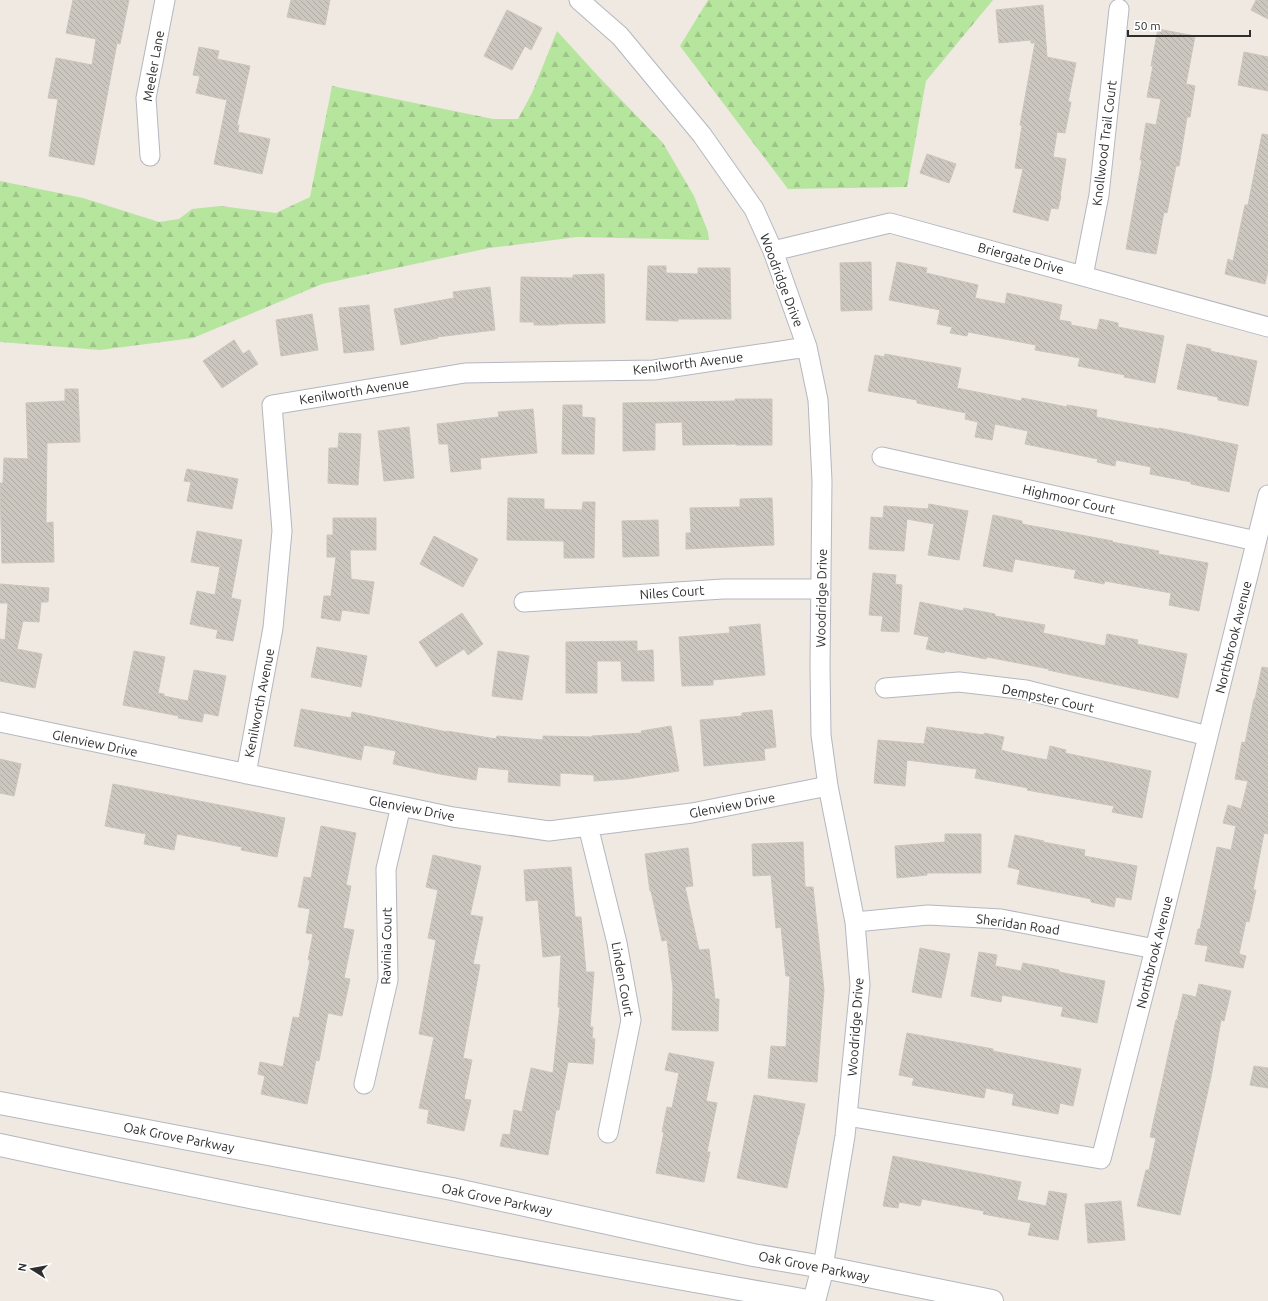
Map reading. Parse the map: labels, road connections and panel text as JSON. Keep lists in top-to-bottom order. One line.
{"streets":{"main road":["Oak Grove Parkway"],"street":["Meeler Lane","Knollwood Trail Court","Briergate Drive","Woodridge Drive","Kenilworth Avenue","Highmoor Court","Niles Court","Northbrook Avenue","Dempster Court","Glenview Drive","Sheridan Road","Ravinia Court","Linden Court"]},"crossings":[["Knollwood Trail Court","Briergate Drive"],["Briergate Drive","Woodridge Drive"],["Woodridge Drive","Kenilworth Avenue"],["Woodridge Drive","Niles Court"],["Woodridge Drive","Northbrook Avenue"],["Woodridge Drive","Glenview Drive"],["Woodridge Drive","Sheridan Road"],["Woodridge Drive","Oak Grove Parkway"],["Kenilworth Avenue","Glenview Drive"],["Highmoor Court","Northbrook Avenue"],["Northbrook Avenue","Dempster Court"],["Northbrook Avenue","Sheridan Road"],["Glenview Drive","Ravinia Court"],["Glenview Drive","Linden Court"]],"scale_bar":"50 m","north":"left"}
